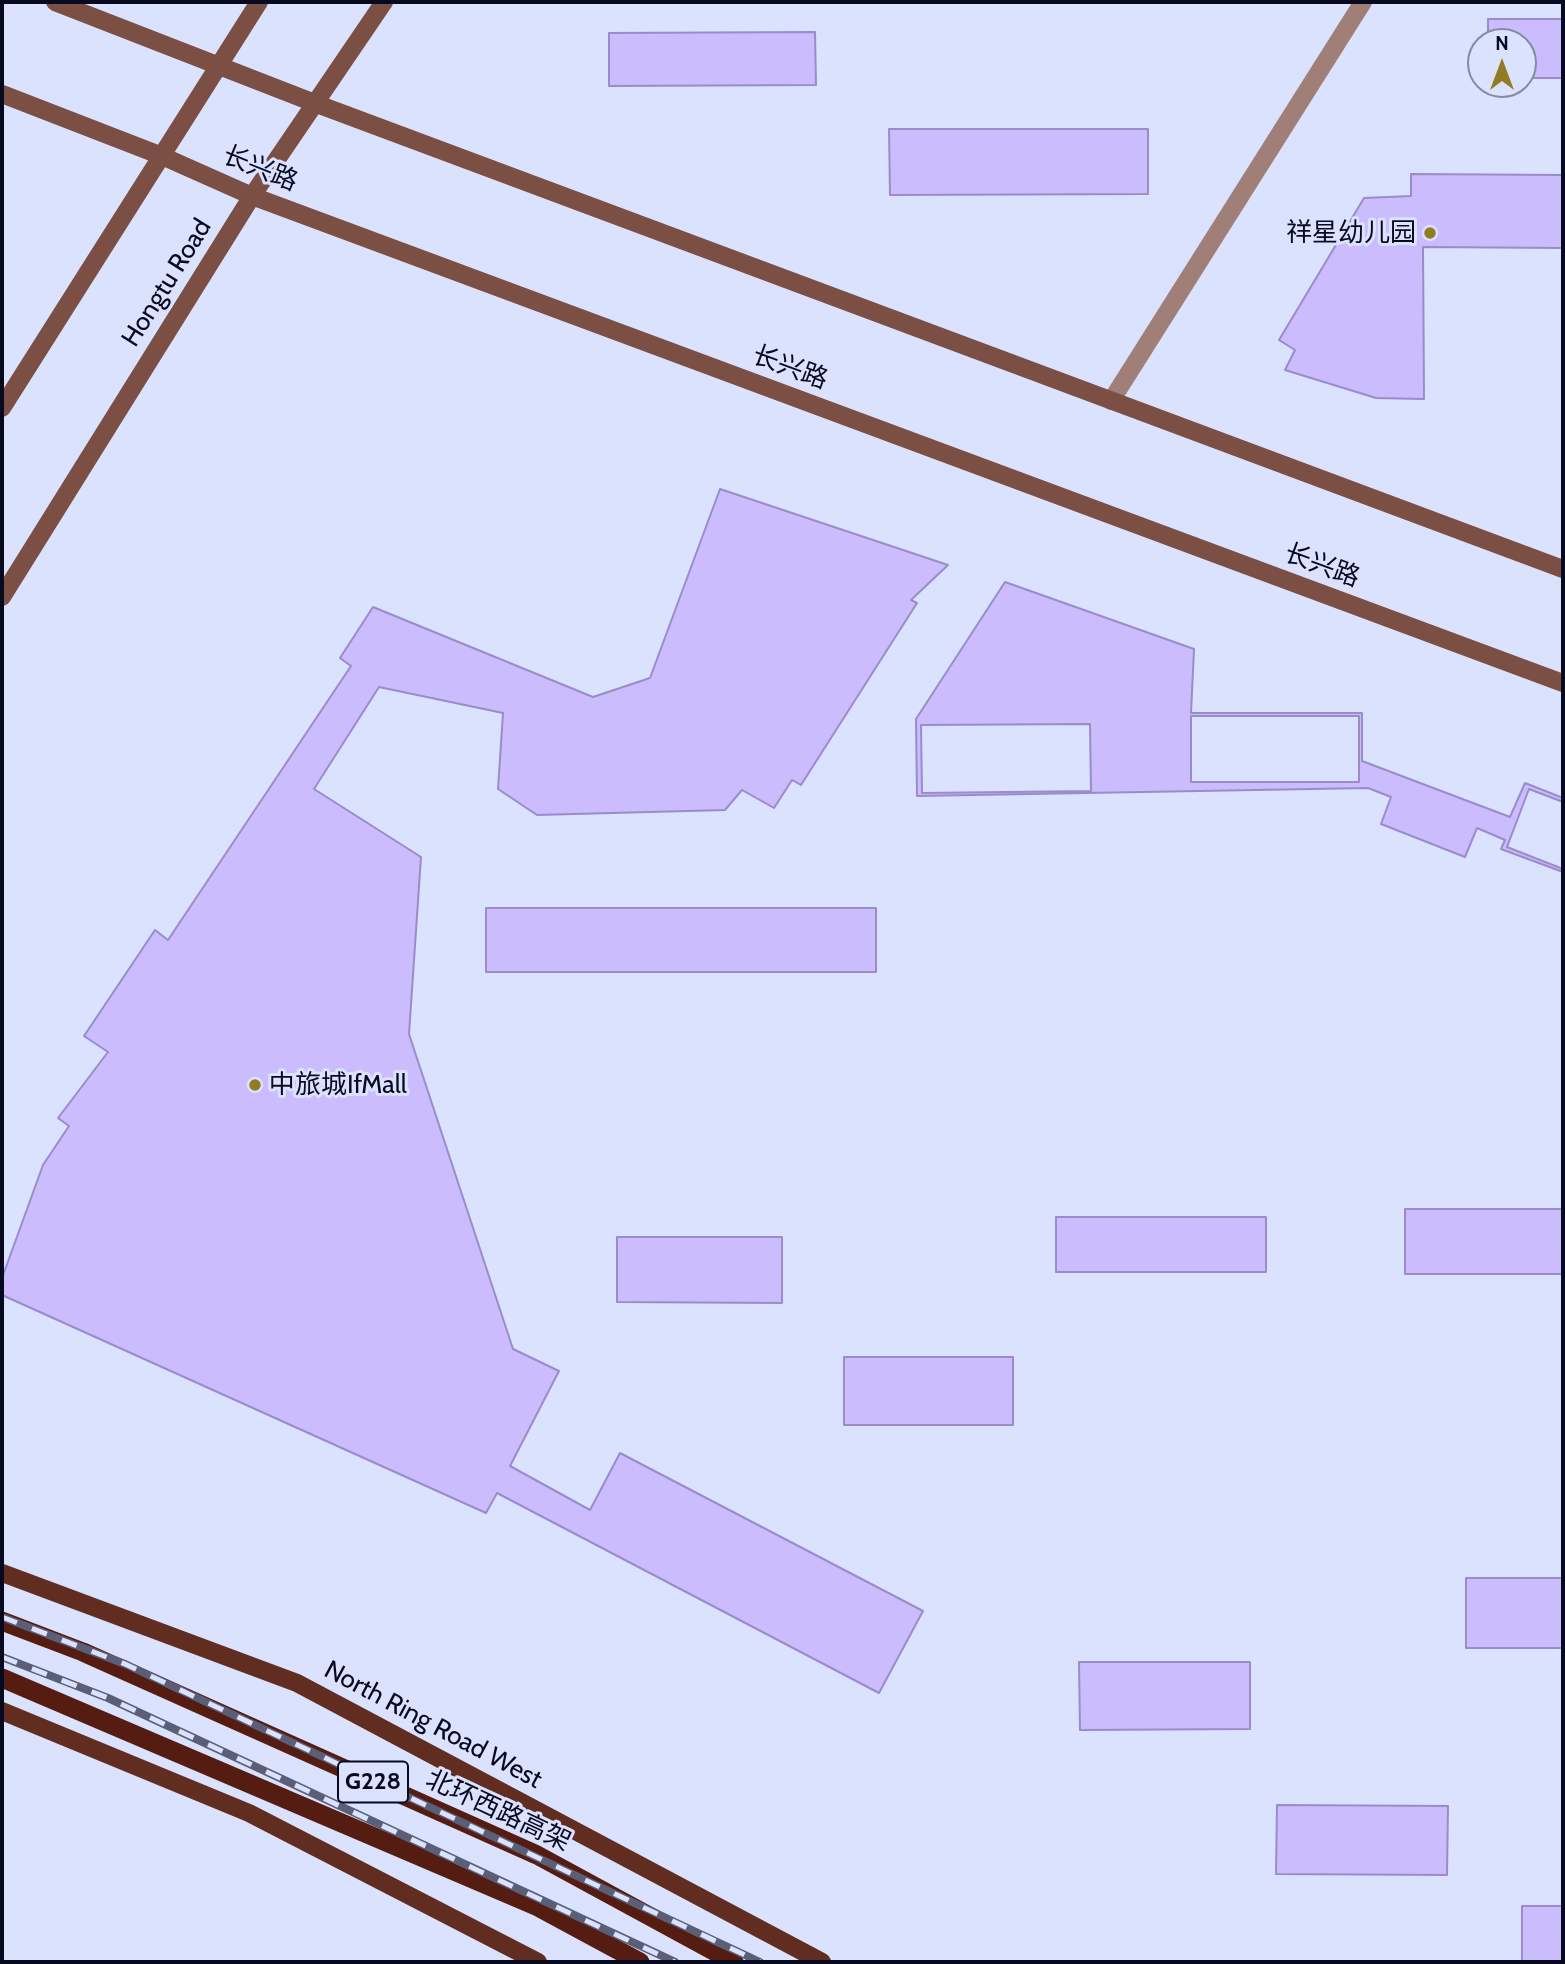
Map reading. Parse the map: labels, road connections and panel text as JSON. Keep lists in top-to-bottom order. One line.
{"streets":{"highway":["G228","北环西路高架"],"main road":["长兴路","Hongtu Road","North Ring Road West"]},"crossings":[["长兴路","Hongtu Road"]],"places":["祥星幼儿园","中旅城IfMall"],"north":"top"}
